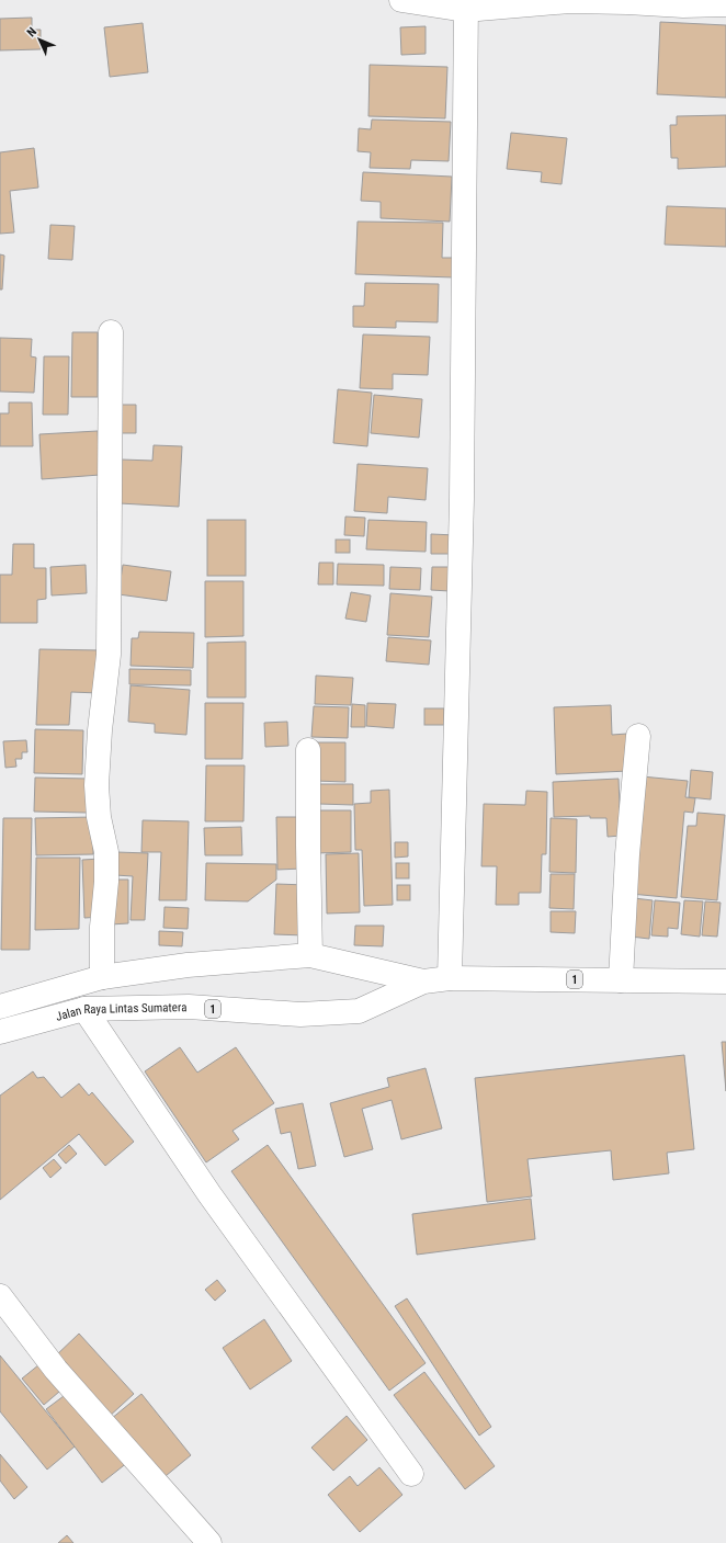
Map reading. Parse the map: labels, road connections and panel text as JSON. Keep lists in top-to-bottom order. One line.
{"streets":{"main road":["1","Jalan Raya Lintas Sumatera"]},"north":"top left"}
